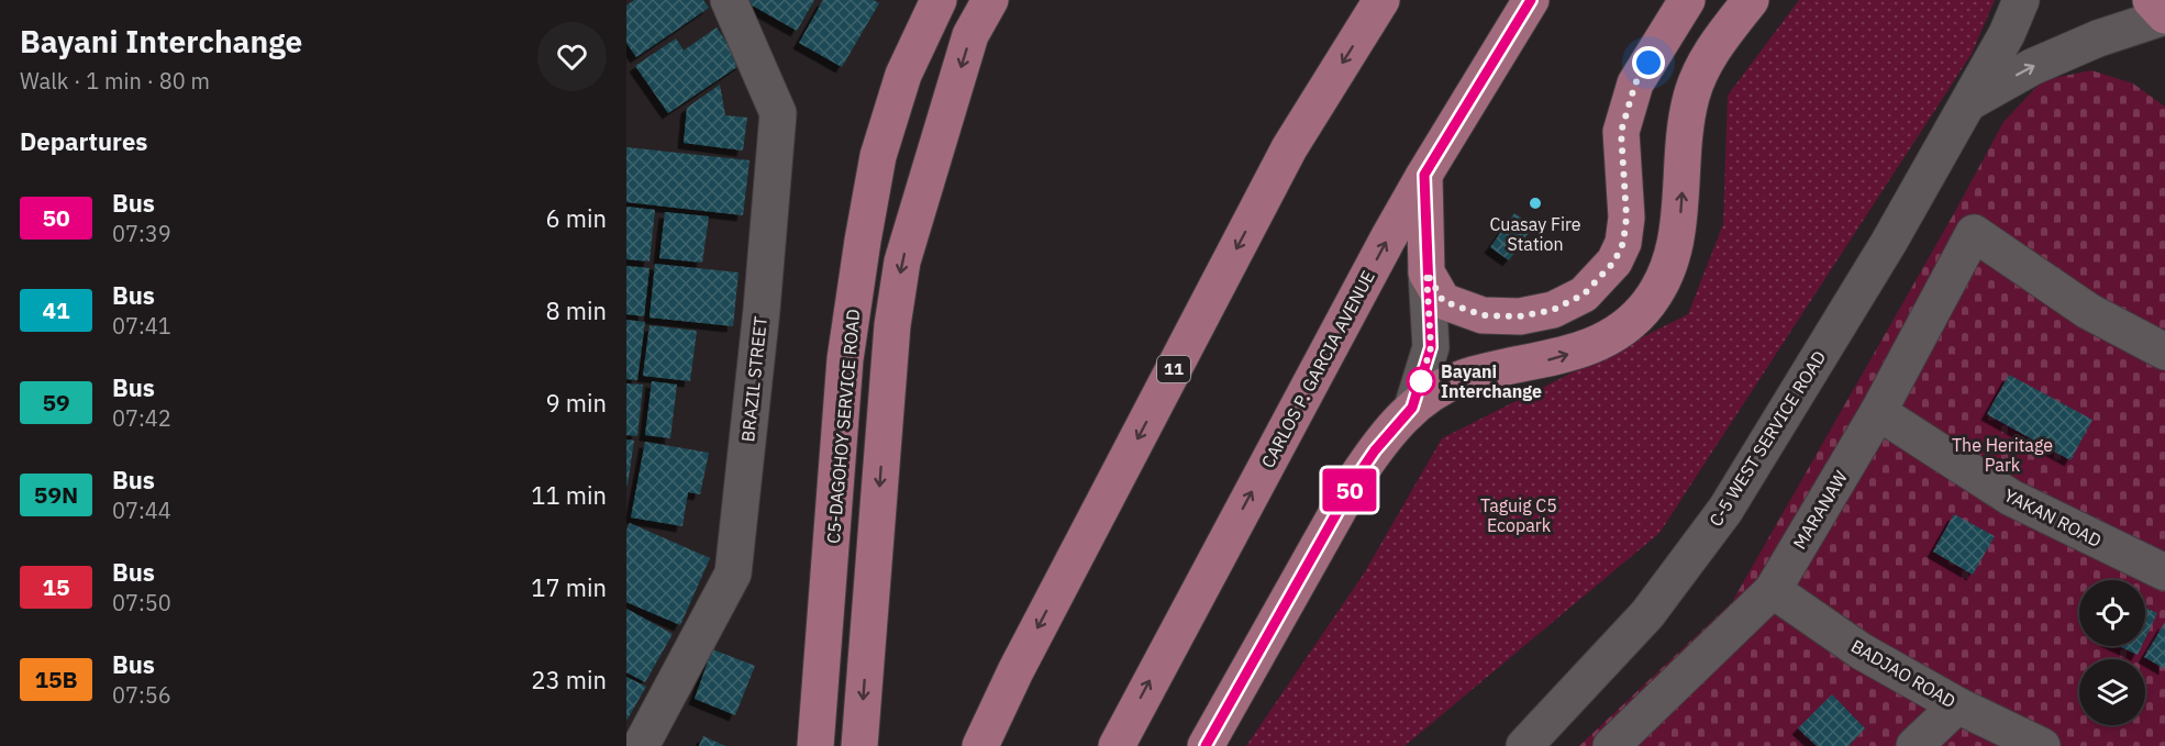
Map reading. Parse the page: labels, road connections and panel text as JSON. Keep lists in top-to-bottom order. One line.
{"streets":{"main road":["11","CARLOS P. GARCIA AVENUE","C5-DAGOHOY SERVICE ROAD"],"street":["BRAZIL STREET","C-5 WEST SERVICE ROAD","MARANAW","YAKAN ROAD","BADJAO ROAD"]},"crossings":[["MARANAW","YAKAN ROAD"],["MARANAW","BADJAO ROAD"]],"parks":["The Heritage Park","Taguig C5 Ecopark"],"places":["Cuasay Fire Station","Bayani Interchange"],"lines":["bus line 50"],"page":{"heading":[["Bayani Interchange","Walk · 1 min · 80 m"],"Departures"],"on_map":"50","list":[{"mark":"50","name":"Bus","note":"07:39","value":"6 min"},{"mark":"41","name":"Bus","note":"07:41","value":"8 min"},{"mark":"59","name":"Bus","note":"07:42","value":"9 min"},{"mark":"59N","name":"Bus","note":"07:44","value":"11 min"},{"mark":"15","name":"Bus","note":"07:50","value":"17 min"},{"mark":"15B","name":"Bus","note":"07:56","value":"23 min"}]}}
